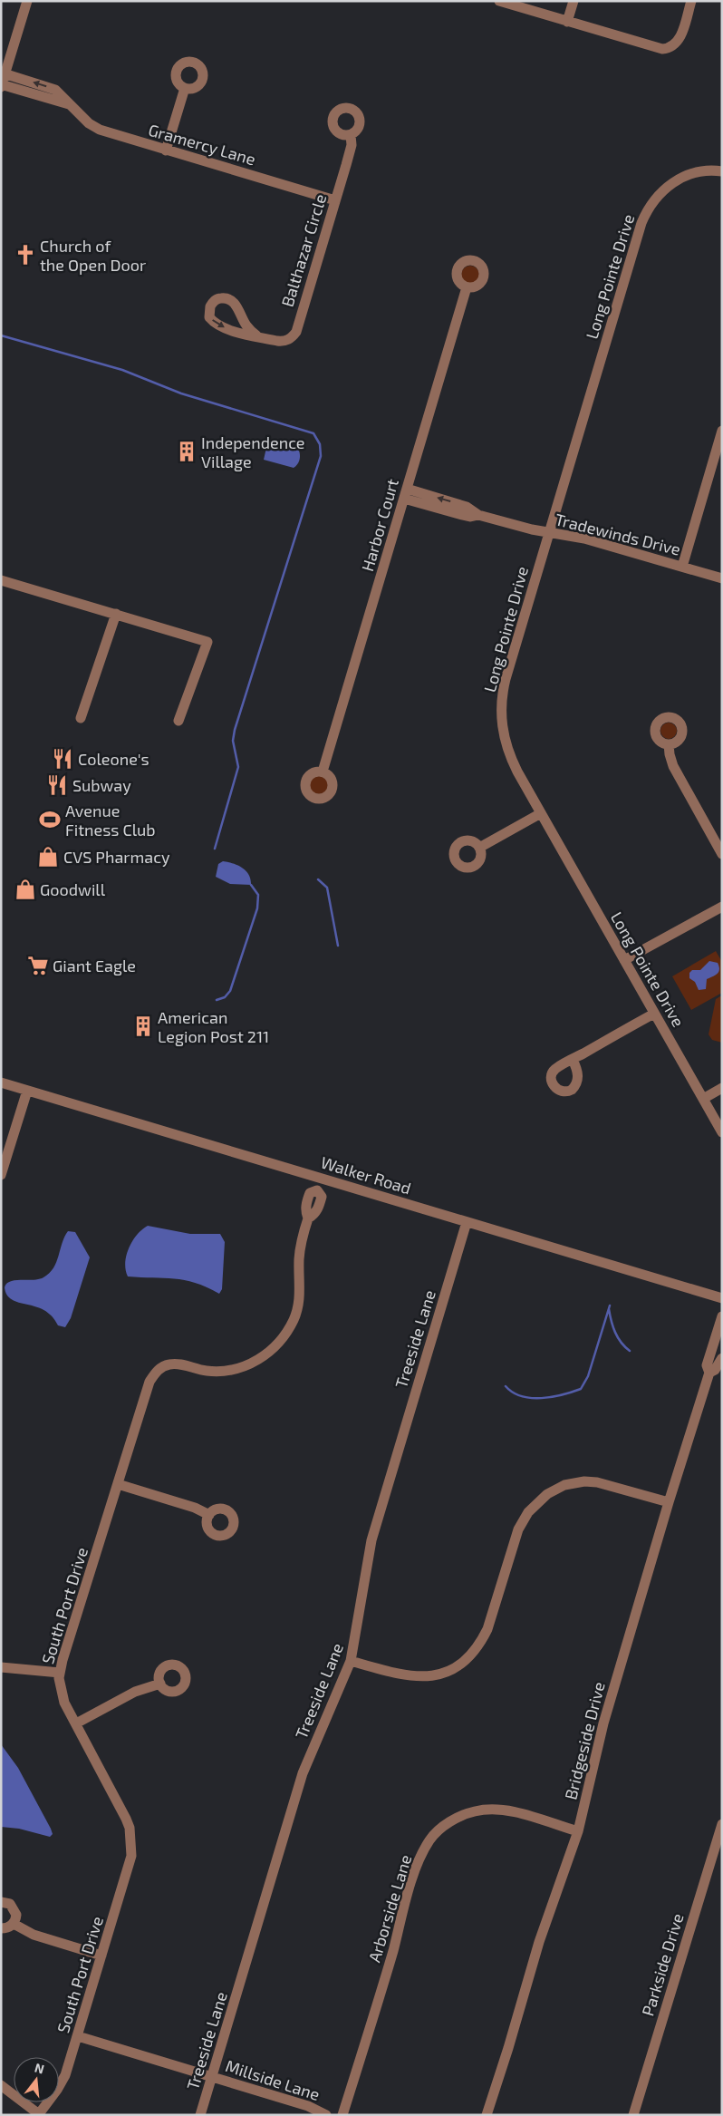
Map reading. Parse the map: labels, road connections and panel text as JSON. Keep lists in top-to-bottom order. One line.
{"streets":{"street":["Gramercy Lane","Balthazar Circle","Long Pointe Drive","Harbor Court","Tradewinds Drive","Walker Road","Treeside Lane","South Port Drive","Bridgeside Drive","Arborside Lane","Parkside Drive","Millside Lane"]},"crossings":[["Gramercy Lane","Balthazar Circle"],["Long Pointe Drive","Tradewinds Drive"],["Harbor Court","Tradewinds Drive"],["Walker Road","Treeside Lane"],["Walker Road","South Port Drive"],["Treeside Lane","Millside Lane"],["South Port Drive","Millside Lane"],["Bridgeside Drive","Arborside Lane"]],"places":{"church":["Church of the Open Door"],"building":["Independence Village","American Legion Post 211"],"restaurant":["Coleone's","Subway"],"sports":["Avenue Fitness Club"],"shop":["CVS Pharmacy","Goodwill"],"supermarket":["Giant Eagle"]},"north":"top"}
